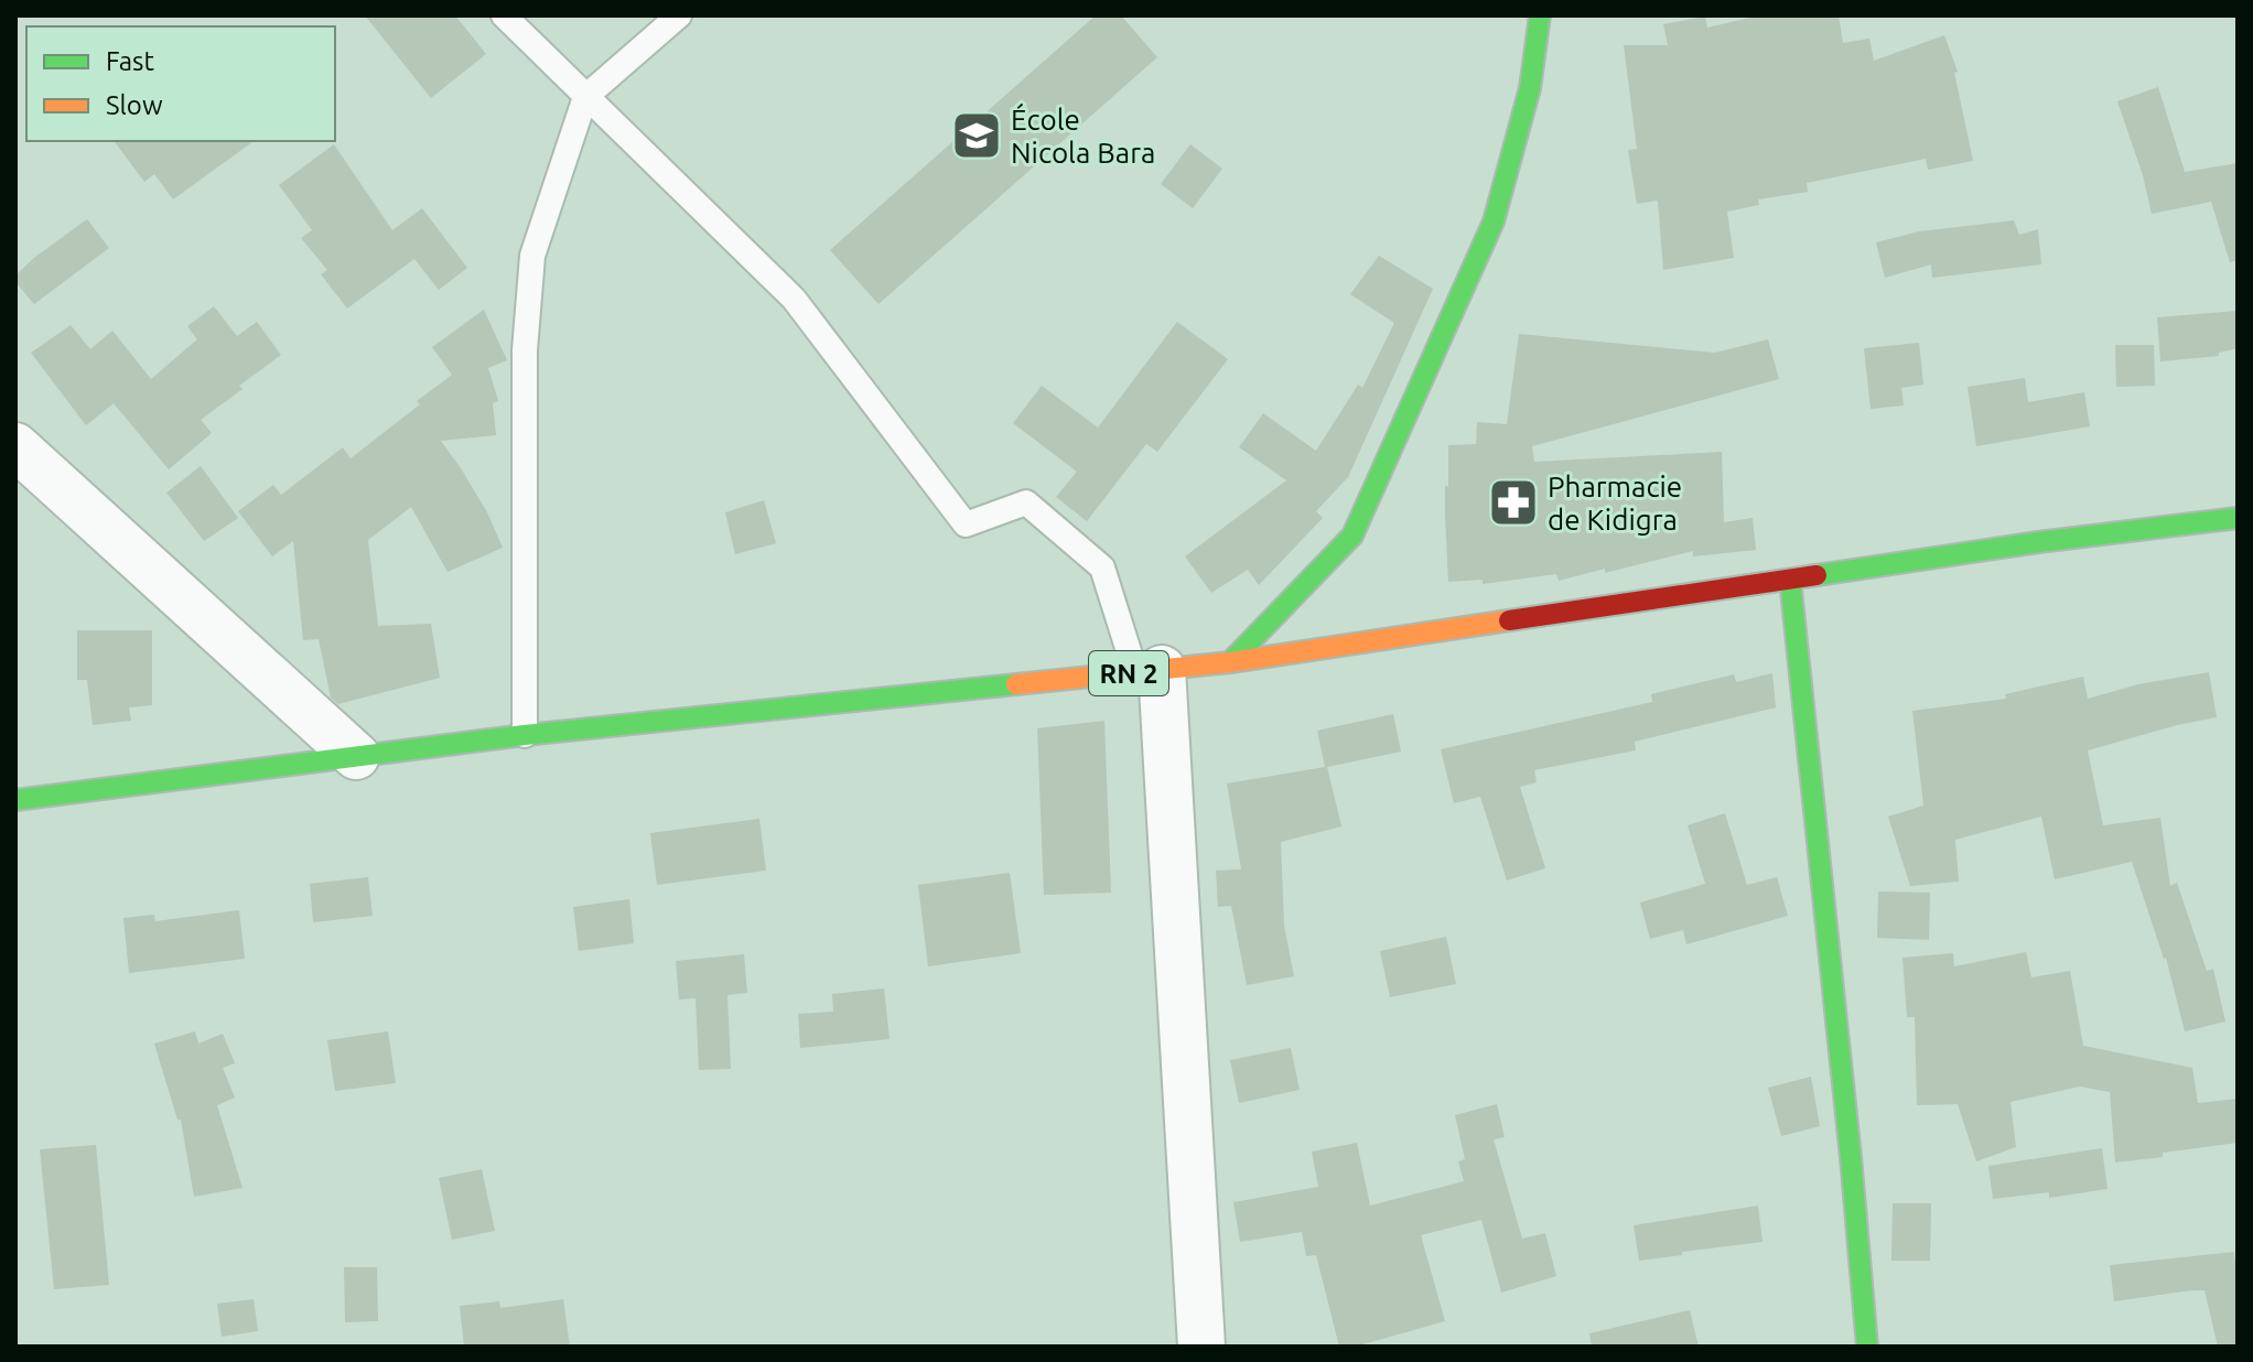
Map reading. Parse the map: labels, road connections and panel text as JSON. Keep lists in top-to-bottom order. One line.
{"streets":{"main road":["RN 2"]},"places":{"school or university":["École Nicola Bara"],"pharmacy":["Pharmacie de Kidigra"]},"legend":["Fast","Slow"]}
